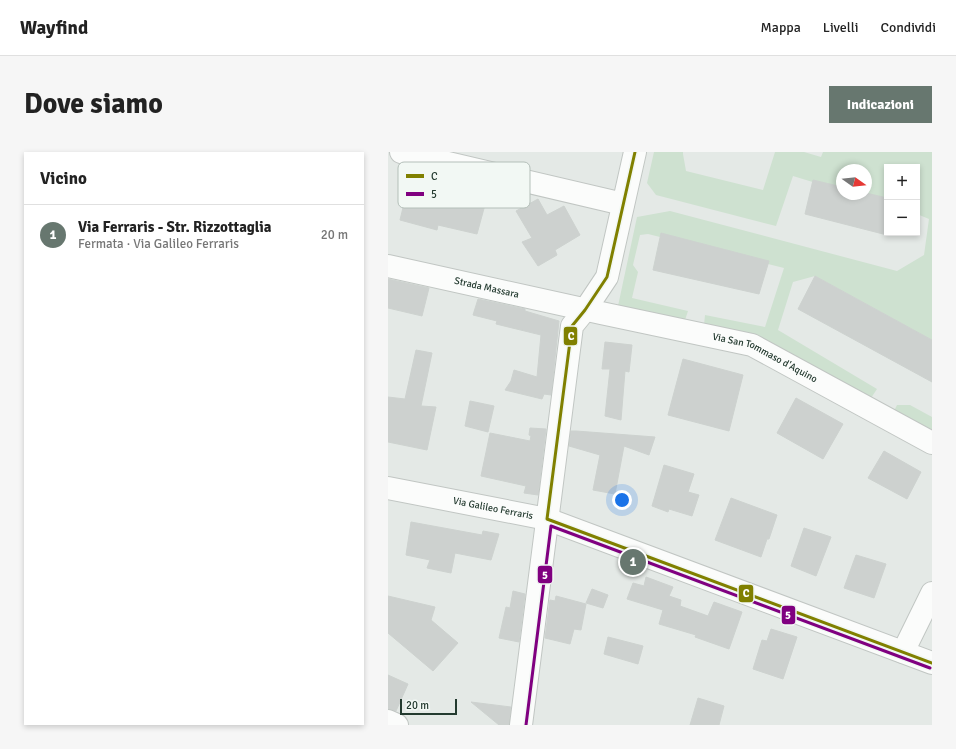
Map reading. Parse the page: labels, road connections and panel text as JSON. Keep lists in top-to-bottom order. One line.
{"streets":{"street":["Strada Massara","Via San Tommaso d'Aquino","Via Galileo Ferraris"]},"crossings":[["Strada Massara","Via San Tommaso d'Aquino"]],"lines":["transit line C","transit line 5"],"legend":["C","5"],"scale_bar":"20 m","north":"right","page":{"header":"Wayfind","nav":["Mappa","Livelli","Condividi"],"buttons":"Indicazioni","title":"Dove siamo","heading":"Vicino","map_buttons":["+","−"],"list":[{"mark":"1","name":"Via Ferraris - Str. Rizzottaglia","note":"Fermata · Via Galileo Ferraris","value":"20 m"}],"pins":"1","scale":"20 m"}}
